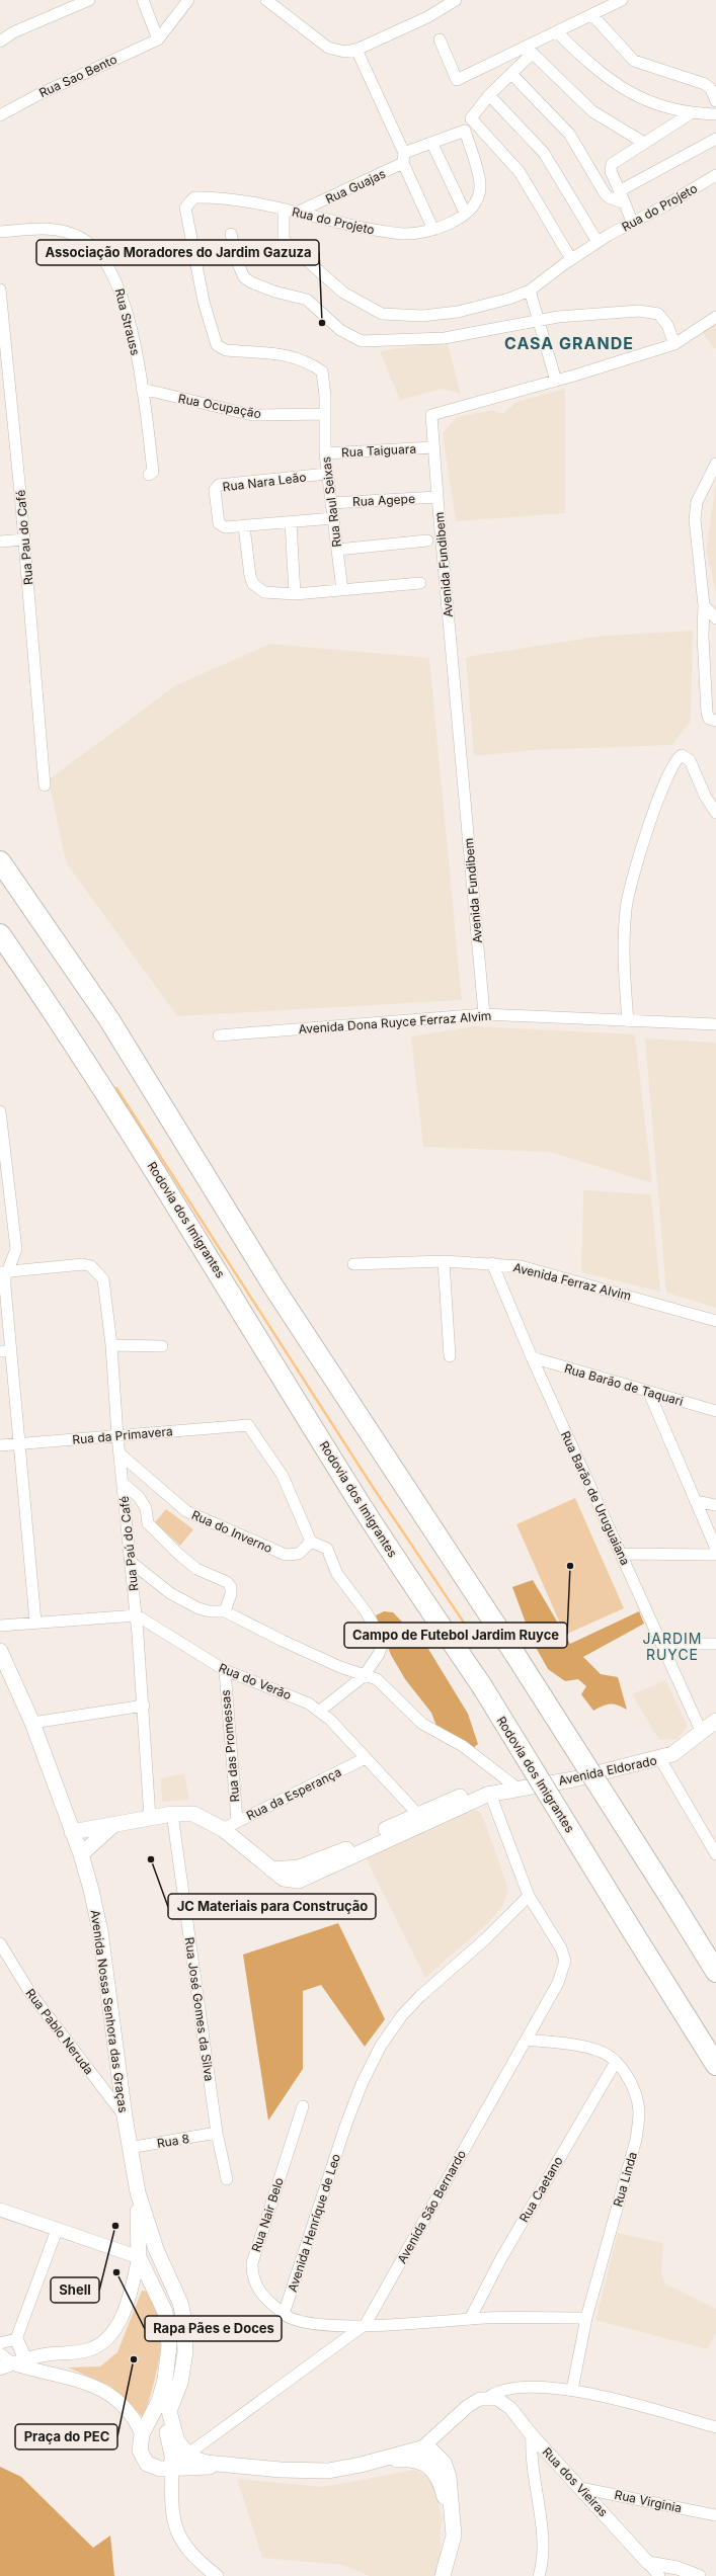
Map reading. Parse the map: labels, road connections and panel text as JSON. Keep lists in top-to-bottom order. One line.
{"streets":{"highway":["Rodovia dos Imigrantes"],"main road":["Avenida Eldorado","Avenida Nossa Senhora das Graças"],"street":["Rua Sao Bento","Rua Guajas","Rua do Projeto","Rua Strauss","Rua Ocupação","Rua Taiguara","Rua Nara Leão","Rua Agepe","Rua Raul Seixas","Rua Pau do Café","Avenida Fundibem","Avenida Dona Ruyce Ferraz Alvim","Avenida Ferraz Alvim","Rua Barão de Taquari","Rua da Primavera","Rua Barão de Uruguaiana","Rua do Inverno","Rua Paú do Café","Rua do Verão","Rua das Promessas","Rua da Esperança","Rua José Gomes da Silva","Rua Pablo Neruda","Rua 8","Rua Linda","Rua Caetano","Avenida São Bernardo","Rua Nair Belo","Avenida Henríque de Leo","Rua dos Vieiras","Rua Virginia"]},"crossings":[["Rua Guajas","Rua do Projeto"],["Rua do Projeto","Rua Raul Seixas"],["Rua Strauss","Rua Ocupação"],["Rua Ocupação","Rua Raul Seixas"],["Rua Taiguara","Rua Raul Seixas"],["Rua Taiguara","Avenida Fundibem"],["Rua Nara Leão","Rua Raul Seixas"],["Rua Agepe","Rua Raul Seixas"],["Rua Agepe","Avenida Fundibem"],["Avenida Fundibem","Avenida Dona Ruyce Ferraz Alvim"],["Avenida Ferraz Alvim","Rua Barão de Uruguaiana"],["Rua Barão de Taquari","Rua Barão de Uruguaiana"],["Rua da Primavera","Rua do Inverno"],["Rua da Primavera","Rua Paú do Café"],["Rua Barão de Uruguaiana","Avenida Eldorado"],["Rua do Inverno","Rua Paú do Café"],["Rua Paú do Café","Rua do Verão"],["Rua Paú do Café","Avenida Eldorado"],["Rua do Verão","Rua das Promessas"],["Rua do Verão","Avenida Eldorado"],["Rua do Verão","Rua da Esperança"],["Rua das Promessas","Rua da Esperança"],["Avenida Eldorado","Rua da Esperança"],["Avenida Eldorado","Rua José Gomes da Silva"],["Avenida Eldorado","Avenida Nossa Senhora das Graças"],["Avenida Eldorado","Avenida São Bernardo"],["Rua José Gomes da Silva","Rua 8"],["Avenida Nossa Senhora das Graças","Rua Pablo Neruda"],["Avenida Nossa Senhora das Graças","Rua 8"],["Avenida Nossa Senhora das Graças","Avenida São Bernardo"],["Rua Linda","Rua Caetano"],["Rua Linda","Avenida São Bernardo"],["Avenida São Bernardo","Avenida Henríque de Leo"],["Rua Nair Belo","Avenida Henríque de Leo"],["Rua dos Vieiras","Rua Virginia"]],"districts":["CASA GRANDE","JARDIM RUYCE"],"places":["Associação Moradores do Jardim Gazuza","Campo de Futebol Jardim Ruyce","JC Materiais para Construção","Shell","Rapa Pães e Doces","Praça do PEC"]}
